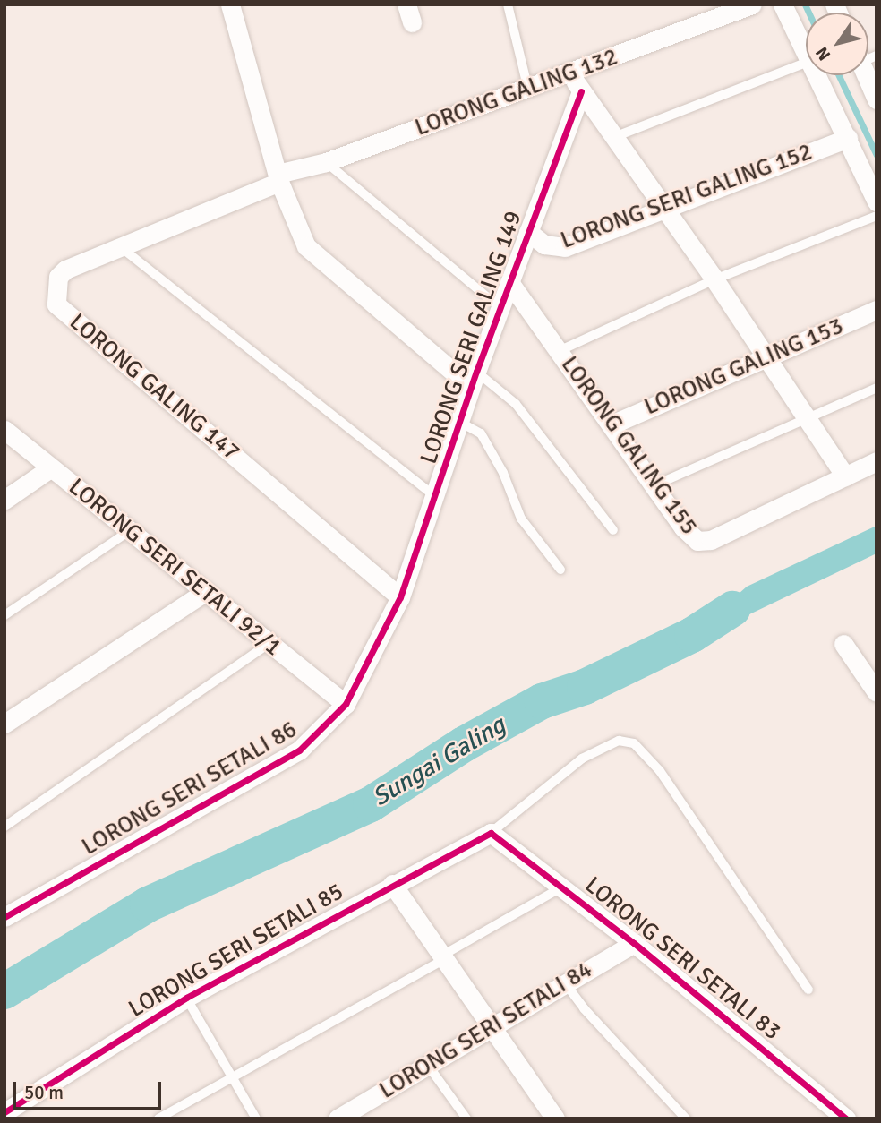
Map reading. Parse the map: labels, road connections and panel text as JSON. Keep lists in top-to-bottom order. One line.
{"streets":{"street":["LORONG GALING 132","LORONG SERI GALING 152","LORONG SERI GALING 149","LORONG GALING 153","LORONG GALING 147","LORONG GALING 155","LORONG SERI SETALI 92/1","LORONG SERI SETALI 86","LORONG SERI SETALI 85","LORONG SERI SETALI 83","LORONG SERI SETALI 84"]},"crossings":[["LORONG GALING 132","LORONG GALING 147"],["LORONG SERI GALING 152","LORONG SERI GALING 149"],["LORONG SERI GALING 149","LORONG GALING 147"],["LORONG SERI GALING 149","LORONG GALING 155"],["LORONG SERI GALING 149","LORONG SERI SETALI 86"],["LORONG GALING 153","LORONG GALING 155"],["LORONG GALING 147","LORONG SERI SETALI 86"],["LORONG SERI SETALI 92/1","LORONG SERI SETALI 86"],["LORONG SERI SETALI 85","LORONG SERI SETALI 83"],["LORONG SERI SETALI 83","LORONG SERI SETALI 84"]],"water":["Sungai Galing"],"scale_bar":"50 m","north":"bottom left"}
